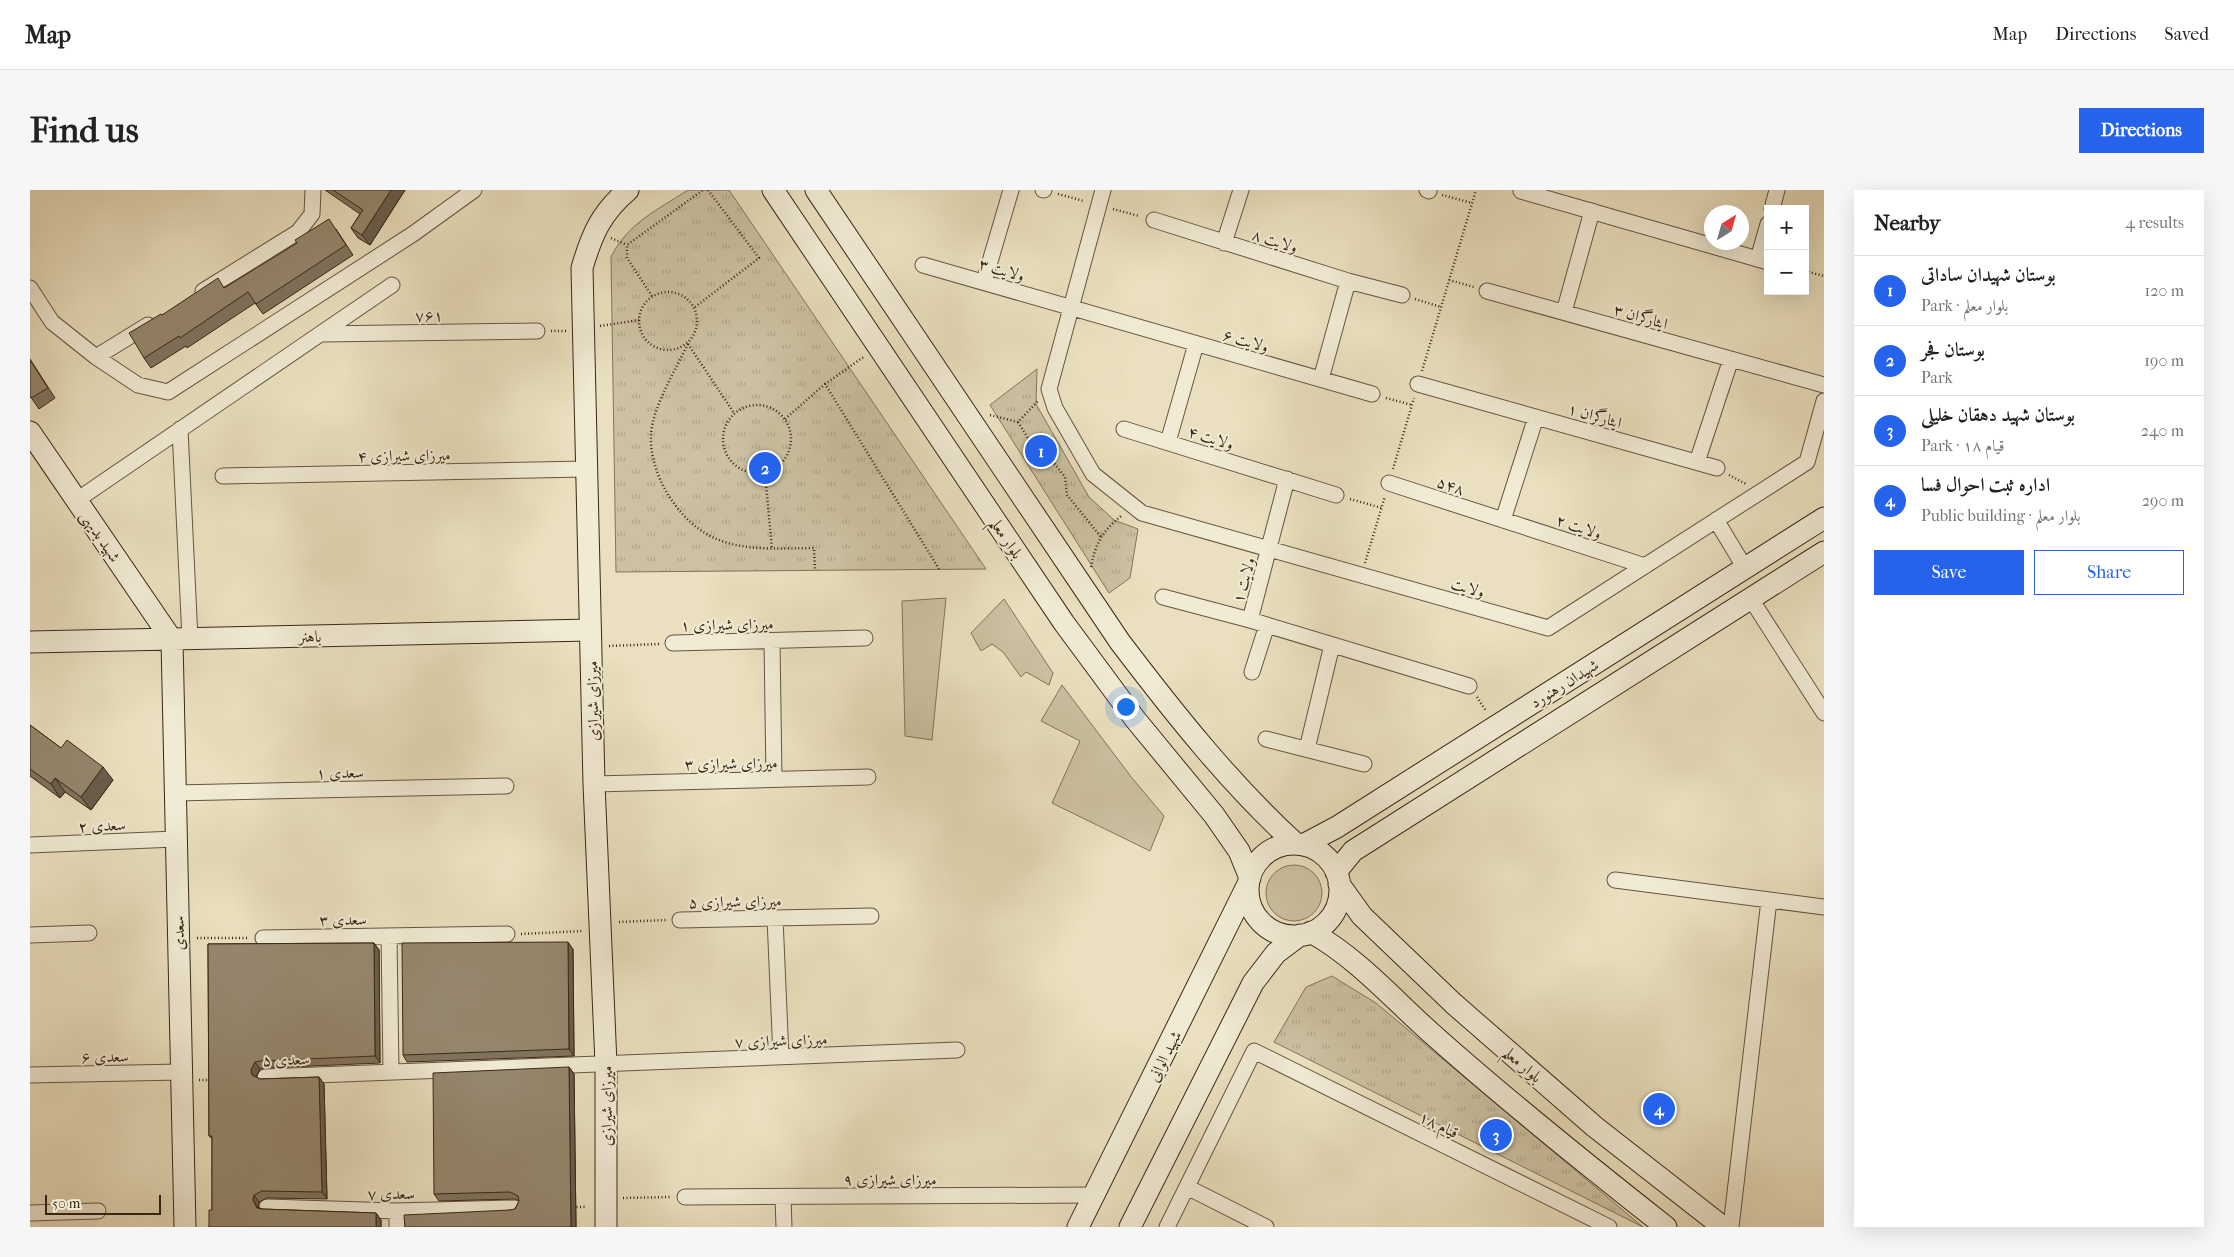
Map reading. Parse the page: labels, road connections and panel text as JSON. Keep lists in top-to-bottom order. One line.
{"streets":{"street":["ولایت ۸","ولایت ۳","۷۶۱","ایثارگران ۳","ولایت ۶","ایثارگران ۱","ولایت ۴","میرزای شیرازی ۴","۵۴۸","ولایت ۲","شهید بدیهی","بلوار معلم","ولایت ۱","ولایت","میرزای شیرازی ۱","باهنر","شهیدان رهنورد","میرزای شیرازی","میرزای شیرازی ۳","سعدی ۱","سعدی ۲","میرزای شیرازی ۵","سعدی ۳","سعدی","میرزای شیرازی ۷","سعدی ۶","شهید الوانی","سعدی ۵","قیام ۱۸","میرزای شیرازی ۹","سعدی ۷"]},"crossings":[["ولایت ۳","ولایت ۶"],["میرزای شیرازی ۴","میرزای شیرازی"],["۵۴۸","ولایت ۲"],["ولایت ۲","ولایت"],["شهید بدیهی","باهنر"],["شهید بدیهی","سعدی"],["بلوار معلم","شهیدان رهنورد"],["بلوار معلم","شهید الوانی"],["ولایت ۱","ولایت"],["میرزای شیرازی ۱","باهنر"],["میرزای شیرازی ۱","میرزای شیرازی"],["باهنر","میرزای شیرازی"],["باهنر","سعدی"],["شهیدان رهنورد","شهید الوانی"],["میرزای شیرازی","میرزای شیرازی ۳"],["میرزای شیرازی","میرزای شیرازی ۵"],["میرزای شیرازی","میرزای شیرازی ۷"],["سعدی ۱","سعدی"],["سعدی ۲","سعدی"],["میرزای شیرازی ۵","سعدی ۳"],["سعدی","سعدی ۶"],["میرزای شیرازی ۷","سعدی ۵"],["شهید الوانی","میرزای شیرازی ۹"]],"scale_bar":"50 m","north":"top right","page":{"header":"Map","nav":["Map","Directions","Saved"],"buttons":["Directions",["Save","Share"]],"title":"Find us","heading":["Nearby","4 results"],"map_buttons":["+","−"],"list":[{"mark":"1","name":"بوستان شهیدان ساداتی","note":"Park · بلوار معلم","value":"120 m"},{"mark":"2","name":"بوستان فجر","note":"Park","value":"190 m"},{"mark":"3","name":"بوستان شهید دهقان خلیلی","note":"Park · قیام ۱۸","value":"240 m"},{"mark":"4","name":"اداره ثبت احوال فسا","note":"Public building · بلوار معلم","value":"290 m"}],"pins":["1","2","4","3"],"scale":"50 m"}}
